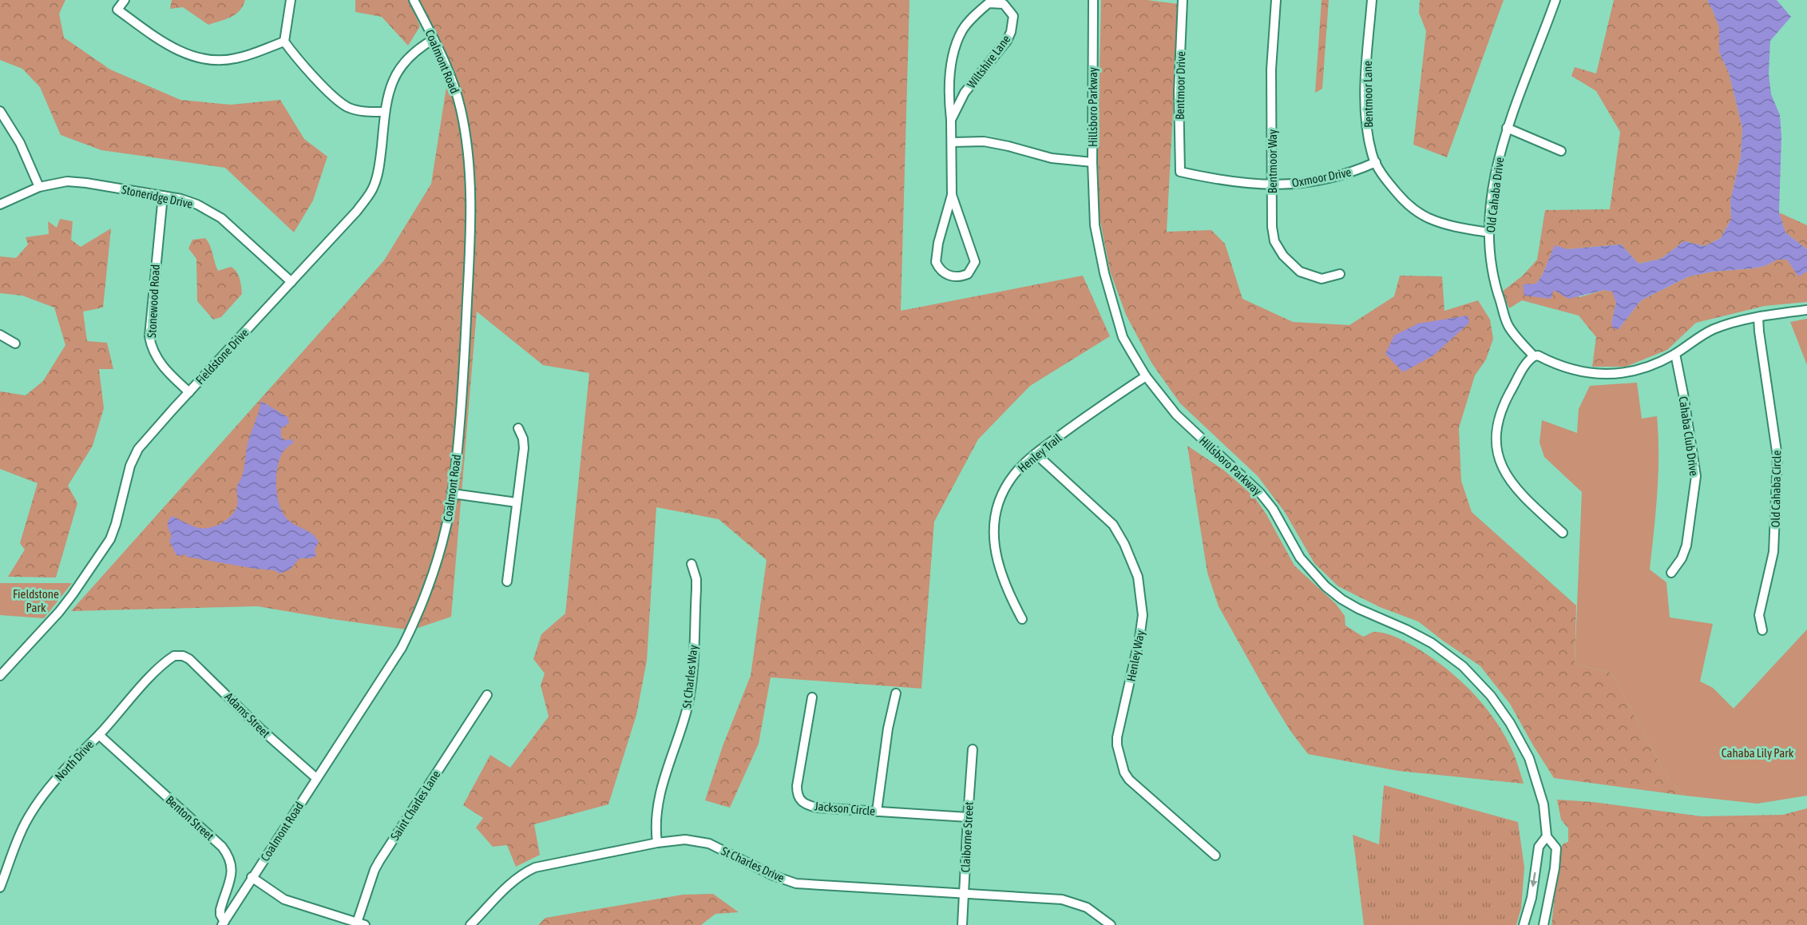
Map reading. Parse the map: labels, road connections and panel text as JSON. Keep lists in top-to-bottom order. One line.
{"streets":{"street":["Coalmont Road","Wiltshire Lane","Bentmoor Drive","Bentmoor Lane","Hillsboro Parkway","Bentmoor Way","Oxmoor Drive","Old Cahaba Drive","Stoneridge Drive","Stonewood Road","Fieldstone Drive","Cahaba Club Drive","Henley Trail","Old Cahaba Circle","Henley Way","St Charles Way","Adams Street","North Drive","Saint Charles Lane","Jackson Circle","Benton Street","Claiborne Street","St Charles Drive"]},"crossings":[["Coalmont Road","Fieldstone Drive"],["Coalmont Road","Adams Street"],["Coalmont Road","Benton Street"],["Bentmoor Drive","Oxmoor Drive"],["Bentmoor Lane","Oxmoor Drive"],["Bentmoor Lane","Old Cahaba Drive"],["Hillsboro Parkway","Henley Trail"],["Bentmoor Way","Oxmoor Drive"],["Old Cahaba Drive","Cahaba Club Drive"],["Old Cahaba Drive","Old Cahaba Circle"],["Stoneridge Drive","Stonewood Road"],["Stoneridge Drive","Fieldstone Drive"],["Stonewood Road","Fieldstone Drive"],["Henley Trail","Henley Way"],["St Charles Way","St Charles Drive"],["Adams Street","North Drive"],["North Drive","Benton Street"],["Jackson Circle","Claiborne Street"],["Claiborne Street","St Charles Drive"]],"parks":["Fieldstone Park","Cahaba Lily Park"]}
